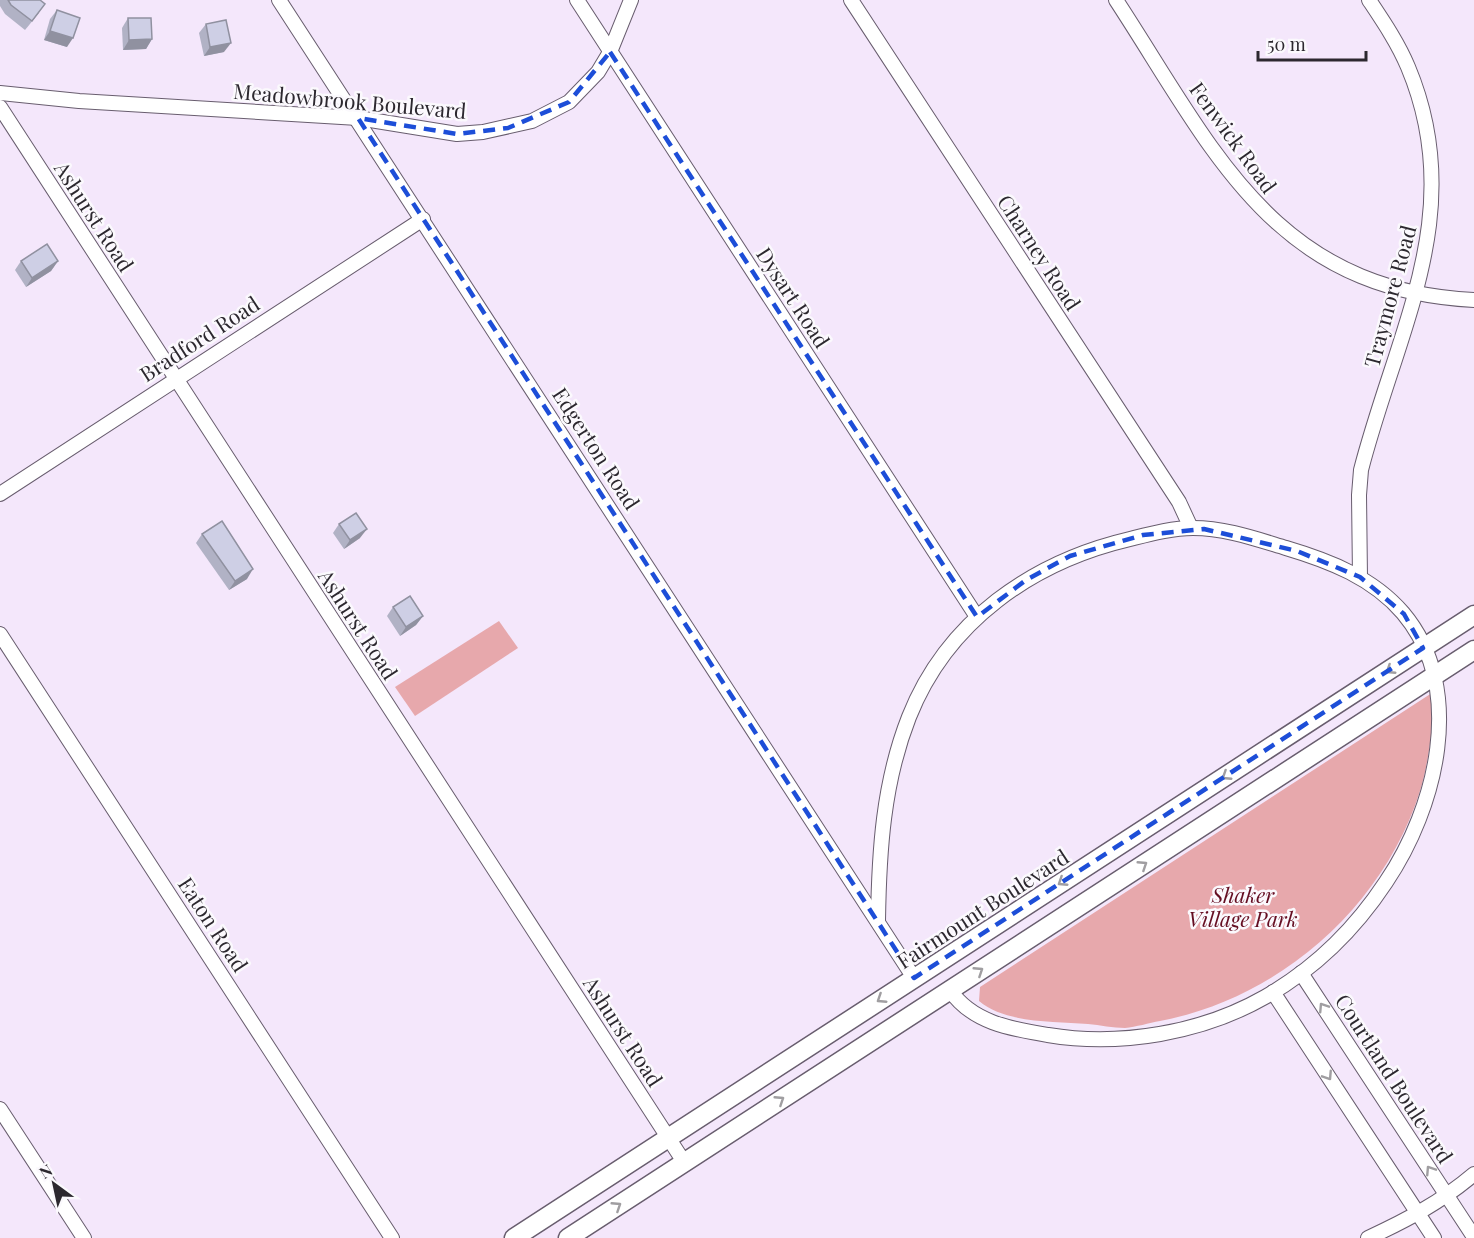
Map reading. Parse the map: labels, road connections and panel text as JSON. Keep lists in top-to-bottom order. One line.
{"streets":{"main road":["Fairmount Boulevard"],"street":["Meadowbrook Boulevard","Fenwick Road","Ashurst Road","Charney Road","Traymore Road","Dysart Road","Bradford Road","Edgerton Road","Eaton Road","Courtland Boulevard"]},"crossings":[["Meadowbrook Boulevard","Dysart Road"],["Meadowbrook Boulevard","Edgerton Road"],["Fenwick Road","Traymore Road"],["Ashurst Road","Bradford Road"],["Ashurst Road","Fairmount Boulevard"],["Bradford Road","Edgerton Road"],["Edgerton Road","Fairmount Boulevard"]],"parks":["Shaker Village Park"],"scale_bar":"50 m","north":"top left"}
